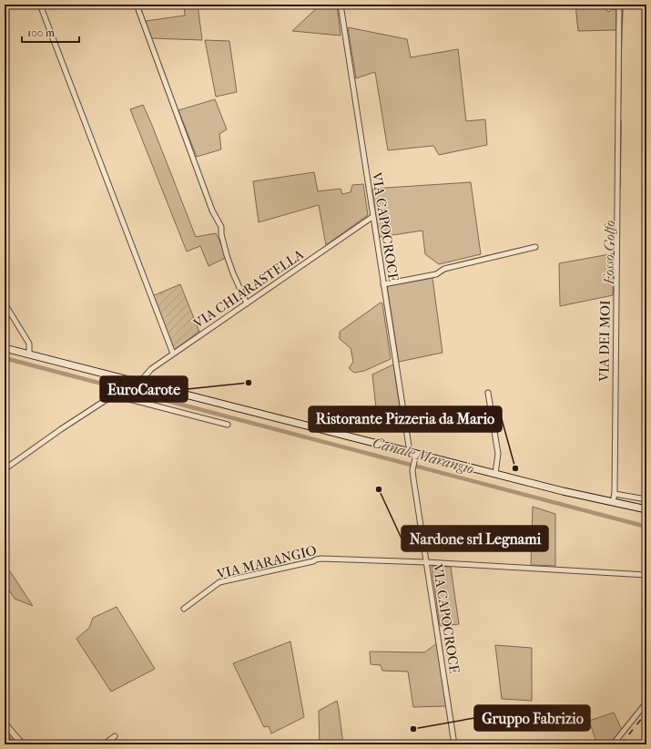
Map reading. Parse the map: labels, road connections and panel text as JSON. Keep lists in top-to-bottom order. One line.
{"streets":{"street":["VIA CAPOCROCE","VIA CHIARASTELLA","VIA DEI MOI","VIA MARANGIO"]},"crossings":[["VIA CAPOCROCE","VIA CHIARASTELLA"],["VIA CAPOCROCE","VIA MARANGIO"]],"water":["Fosso Golfo","Canale Marangio"],"places":["EuroCarote","Ristorante Pizzeria da Mario","Nardone srl Legnami","Gruppo Fabrizio"],"scale_bar":"100 m"}
